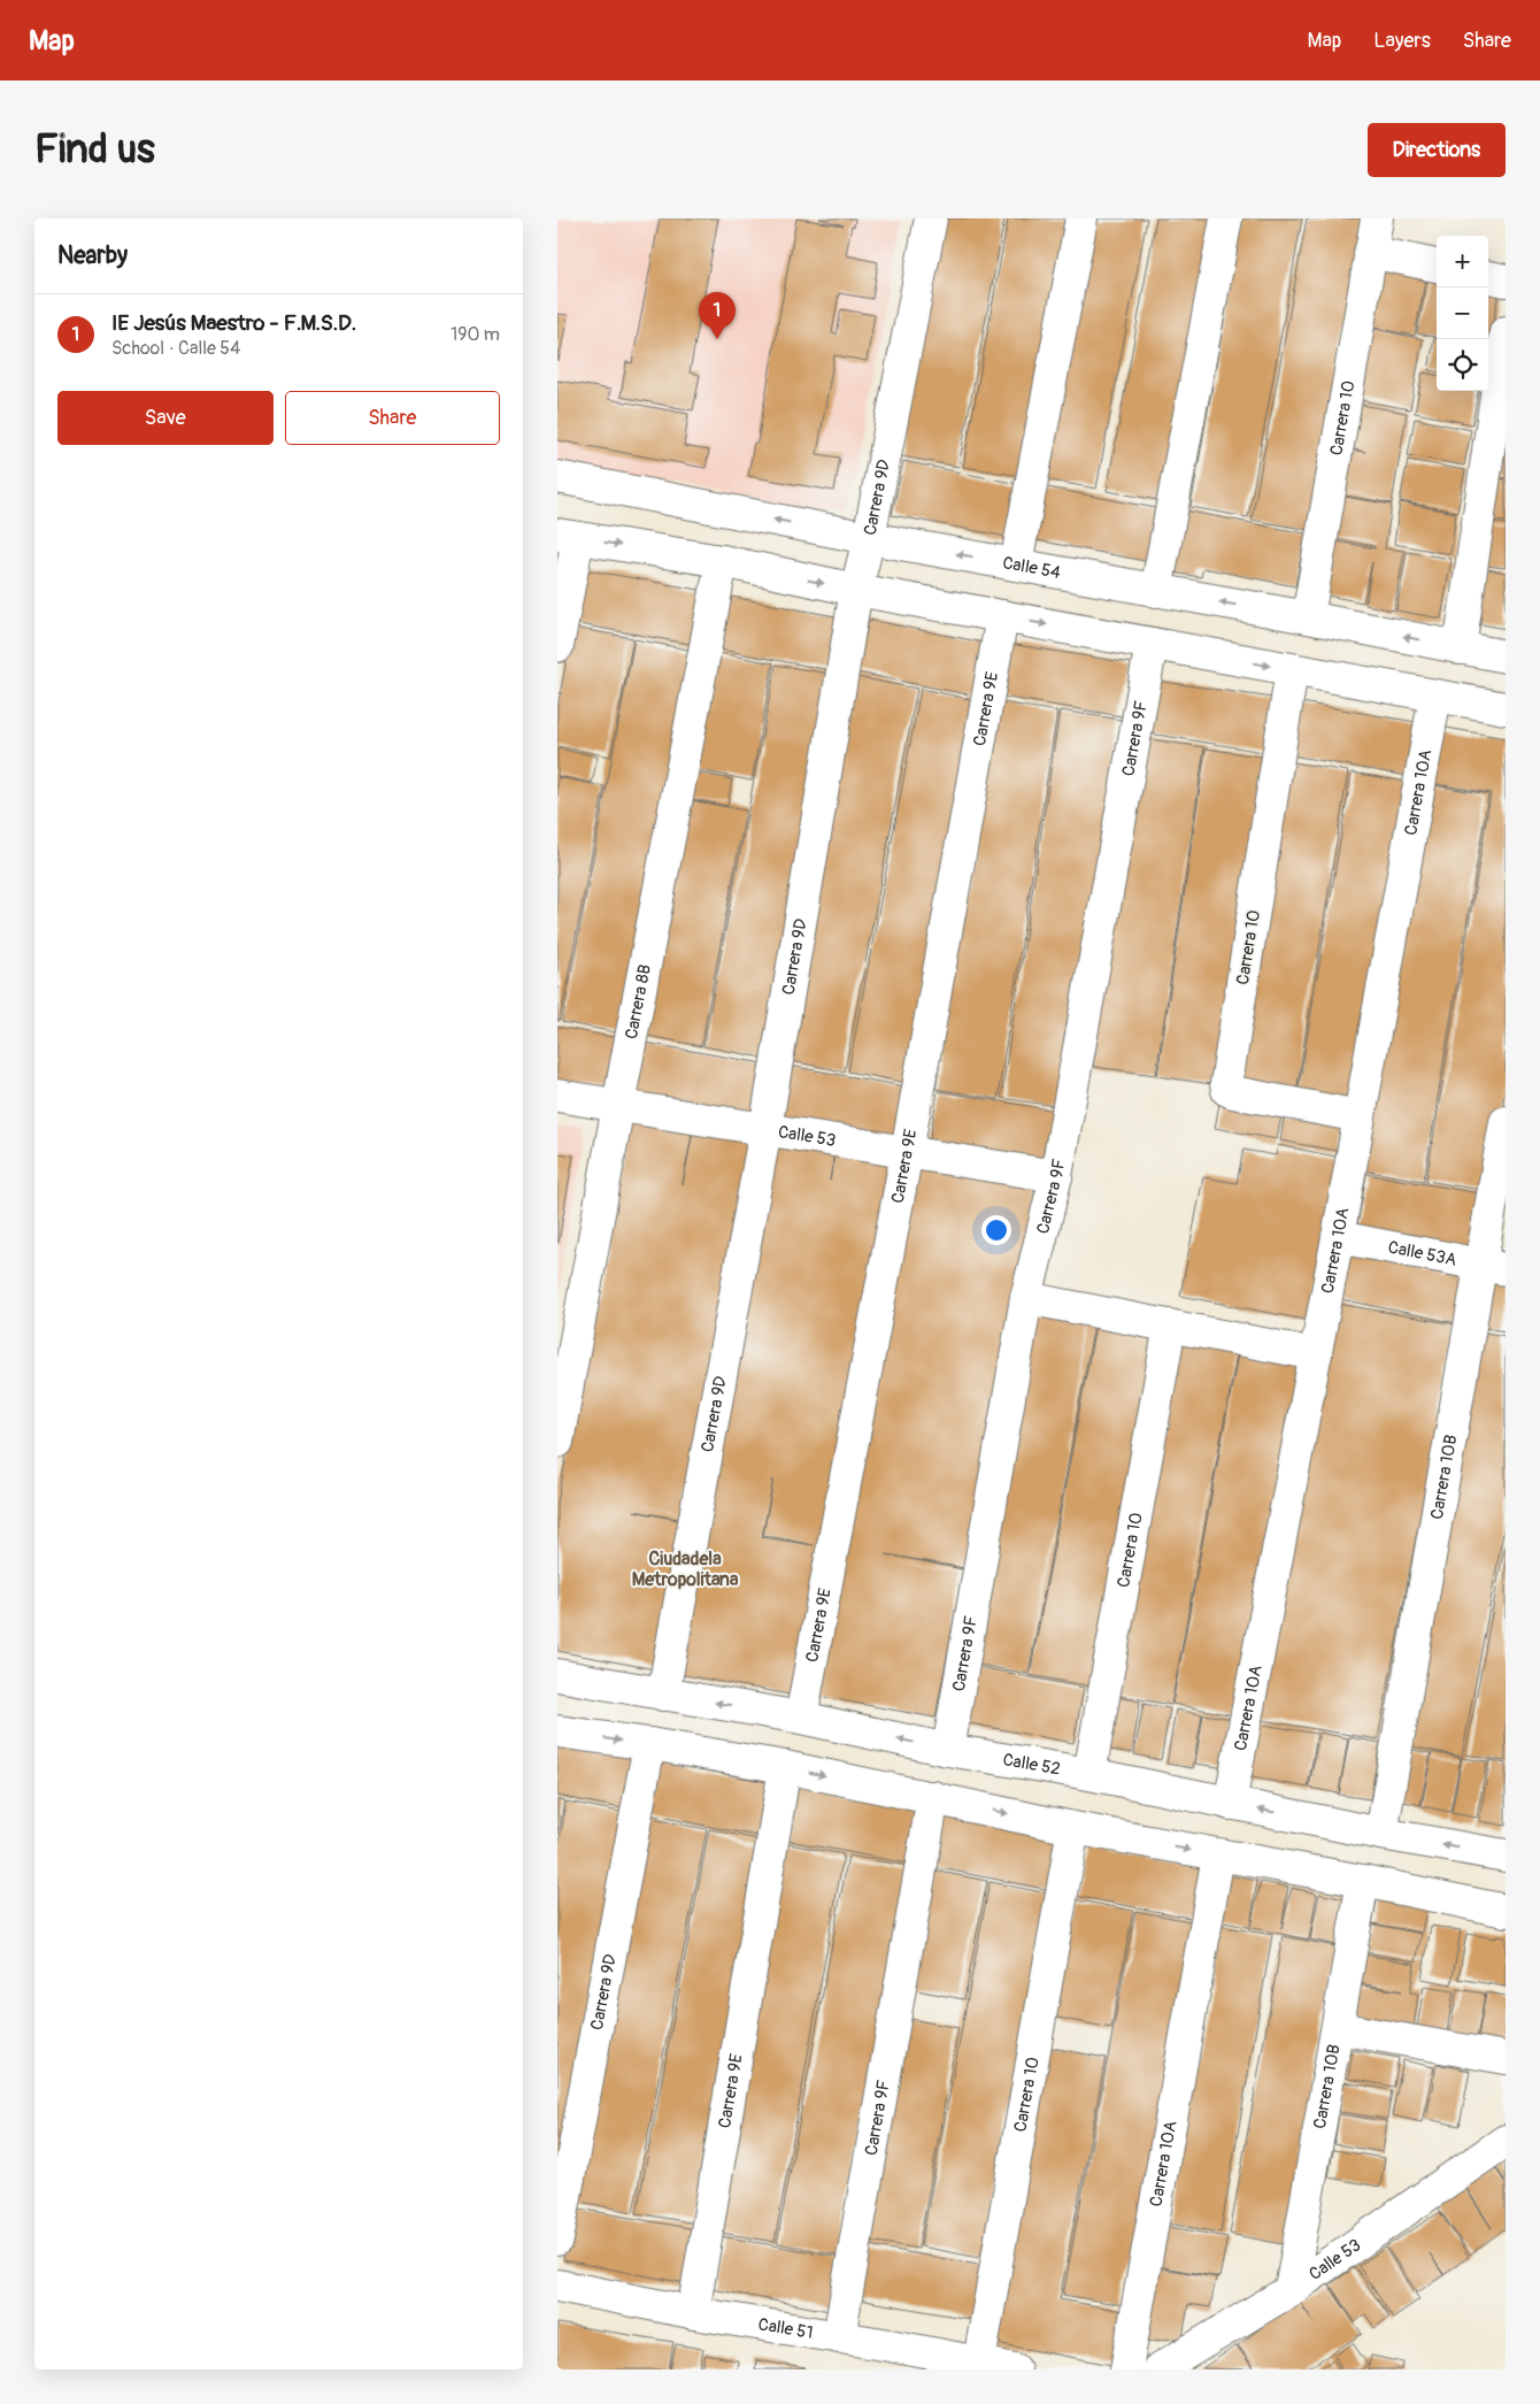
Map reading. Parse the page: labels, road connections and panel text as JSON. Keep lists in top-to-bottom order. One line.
{"streets":{"street":["Carrera 10","Carrera 9D","Calle 54","Carrera 9E","Carrera 9F","Carrera 10A","Carrera 8B","Calle 53","Calle 53A","Carrera 10B","Calle 52","Calle 51"]},"crossings":[["Carrera 10","Calle 54"],["Carrera 10","Carrera 10A"],["Carrera 10","Calle 52"],["Carrera 10","Calle 51"],["Carrera 9D","Calle 54"],["Carrera 9D","Calle 53"],["Carrera 9D","Calle 52"],["Carrera 9E","Calle 53"],["Carrera 9E","Calle 52"],["Carrera 9E","Calle 51"],["Carrera 9F","Calle 53"],["Carrera 9F","Calle 52"],["Carrera 9F","Calle 51"],["Carrera 10A","Calle 53A"],["Carrera 10A","Calle 52"],["Carrera 8B","Calle 53"],["Calle 53","Carrera 10B"],["Calle 53A","Carrera 10B"],["Carrera 10B","Calle 52"]],"districts":["Ciudadela Metropolitana"],"page":{"header":"Map","nav":["Map","Layers","Share"],"buttons":["Directions",["Save","Share"]],"title":"Find us","heading":"Nearby","map_buttons":["+","−"],"pins":"1","list":[{"mark":"1","name":"IE Jesús Maestro - F.M.S.D.","note":"School · Calle 54","value":"190 m"}]}}
